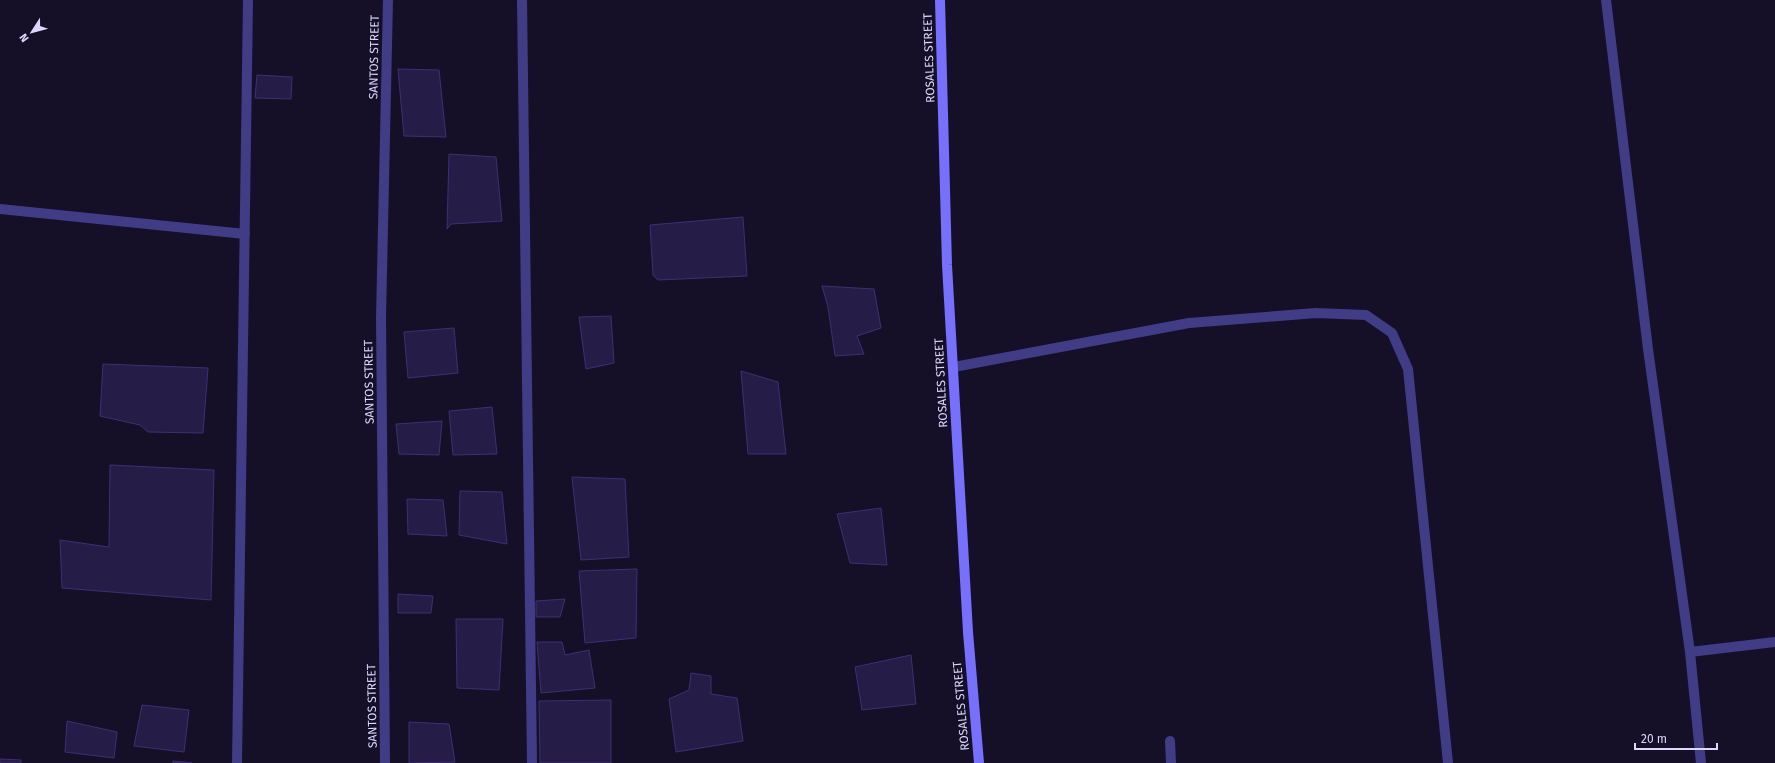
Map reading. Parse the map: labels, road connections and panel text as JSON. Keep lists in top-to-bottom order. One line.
{"streets":{"main road":["ROSALES STREET"],"street":["SANTOS STREET"]},"scale_bar":"20 m","north":"bottom left"}
